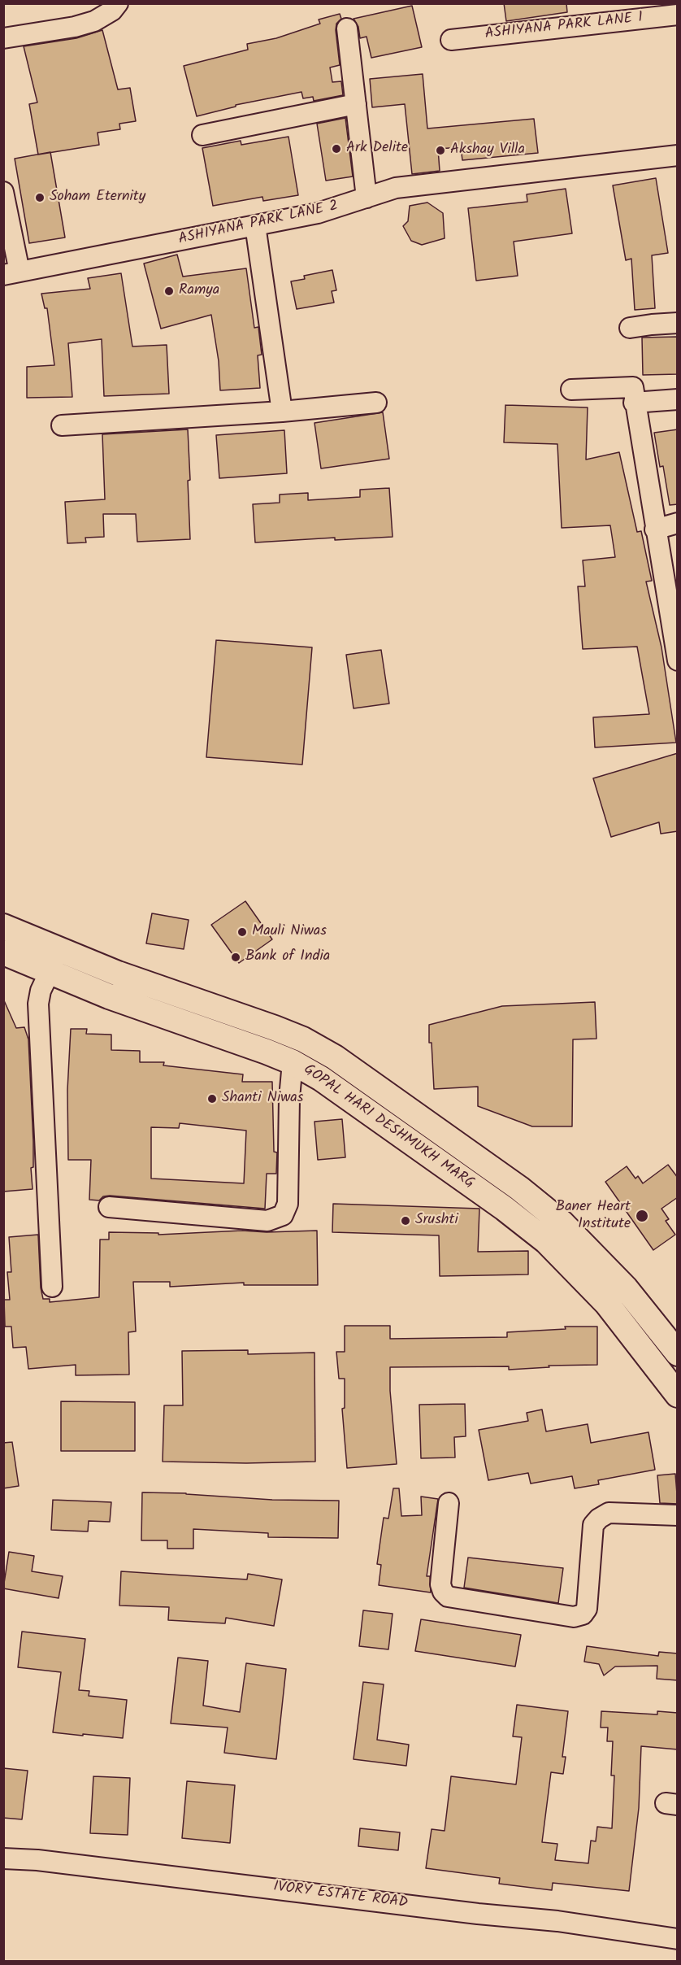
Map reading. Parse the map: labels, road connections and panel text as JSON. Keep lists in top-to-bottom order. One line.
{"streets":{"main road":["GOPAL HARI DESHMUKH MARG"],"street":["ASHIYANA PARK LANE 1","ASHIYANA PARK LANE 2","IVORY ESTATE ROAD"]},"places":["Ark Delite","Akshay Villa","Soham Eternity","Ramya","Mauli Niwas","Bank of India","Shanti Niwas","Baner Heart Institute","Srushti"]}
